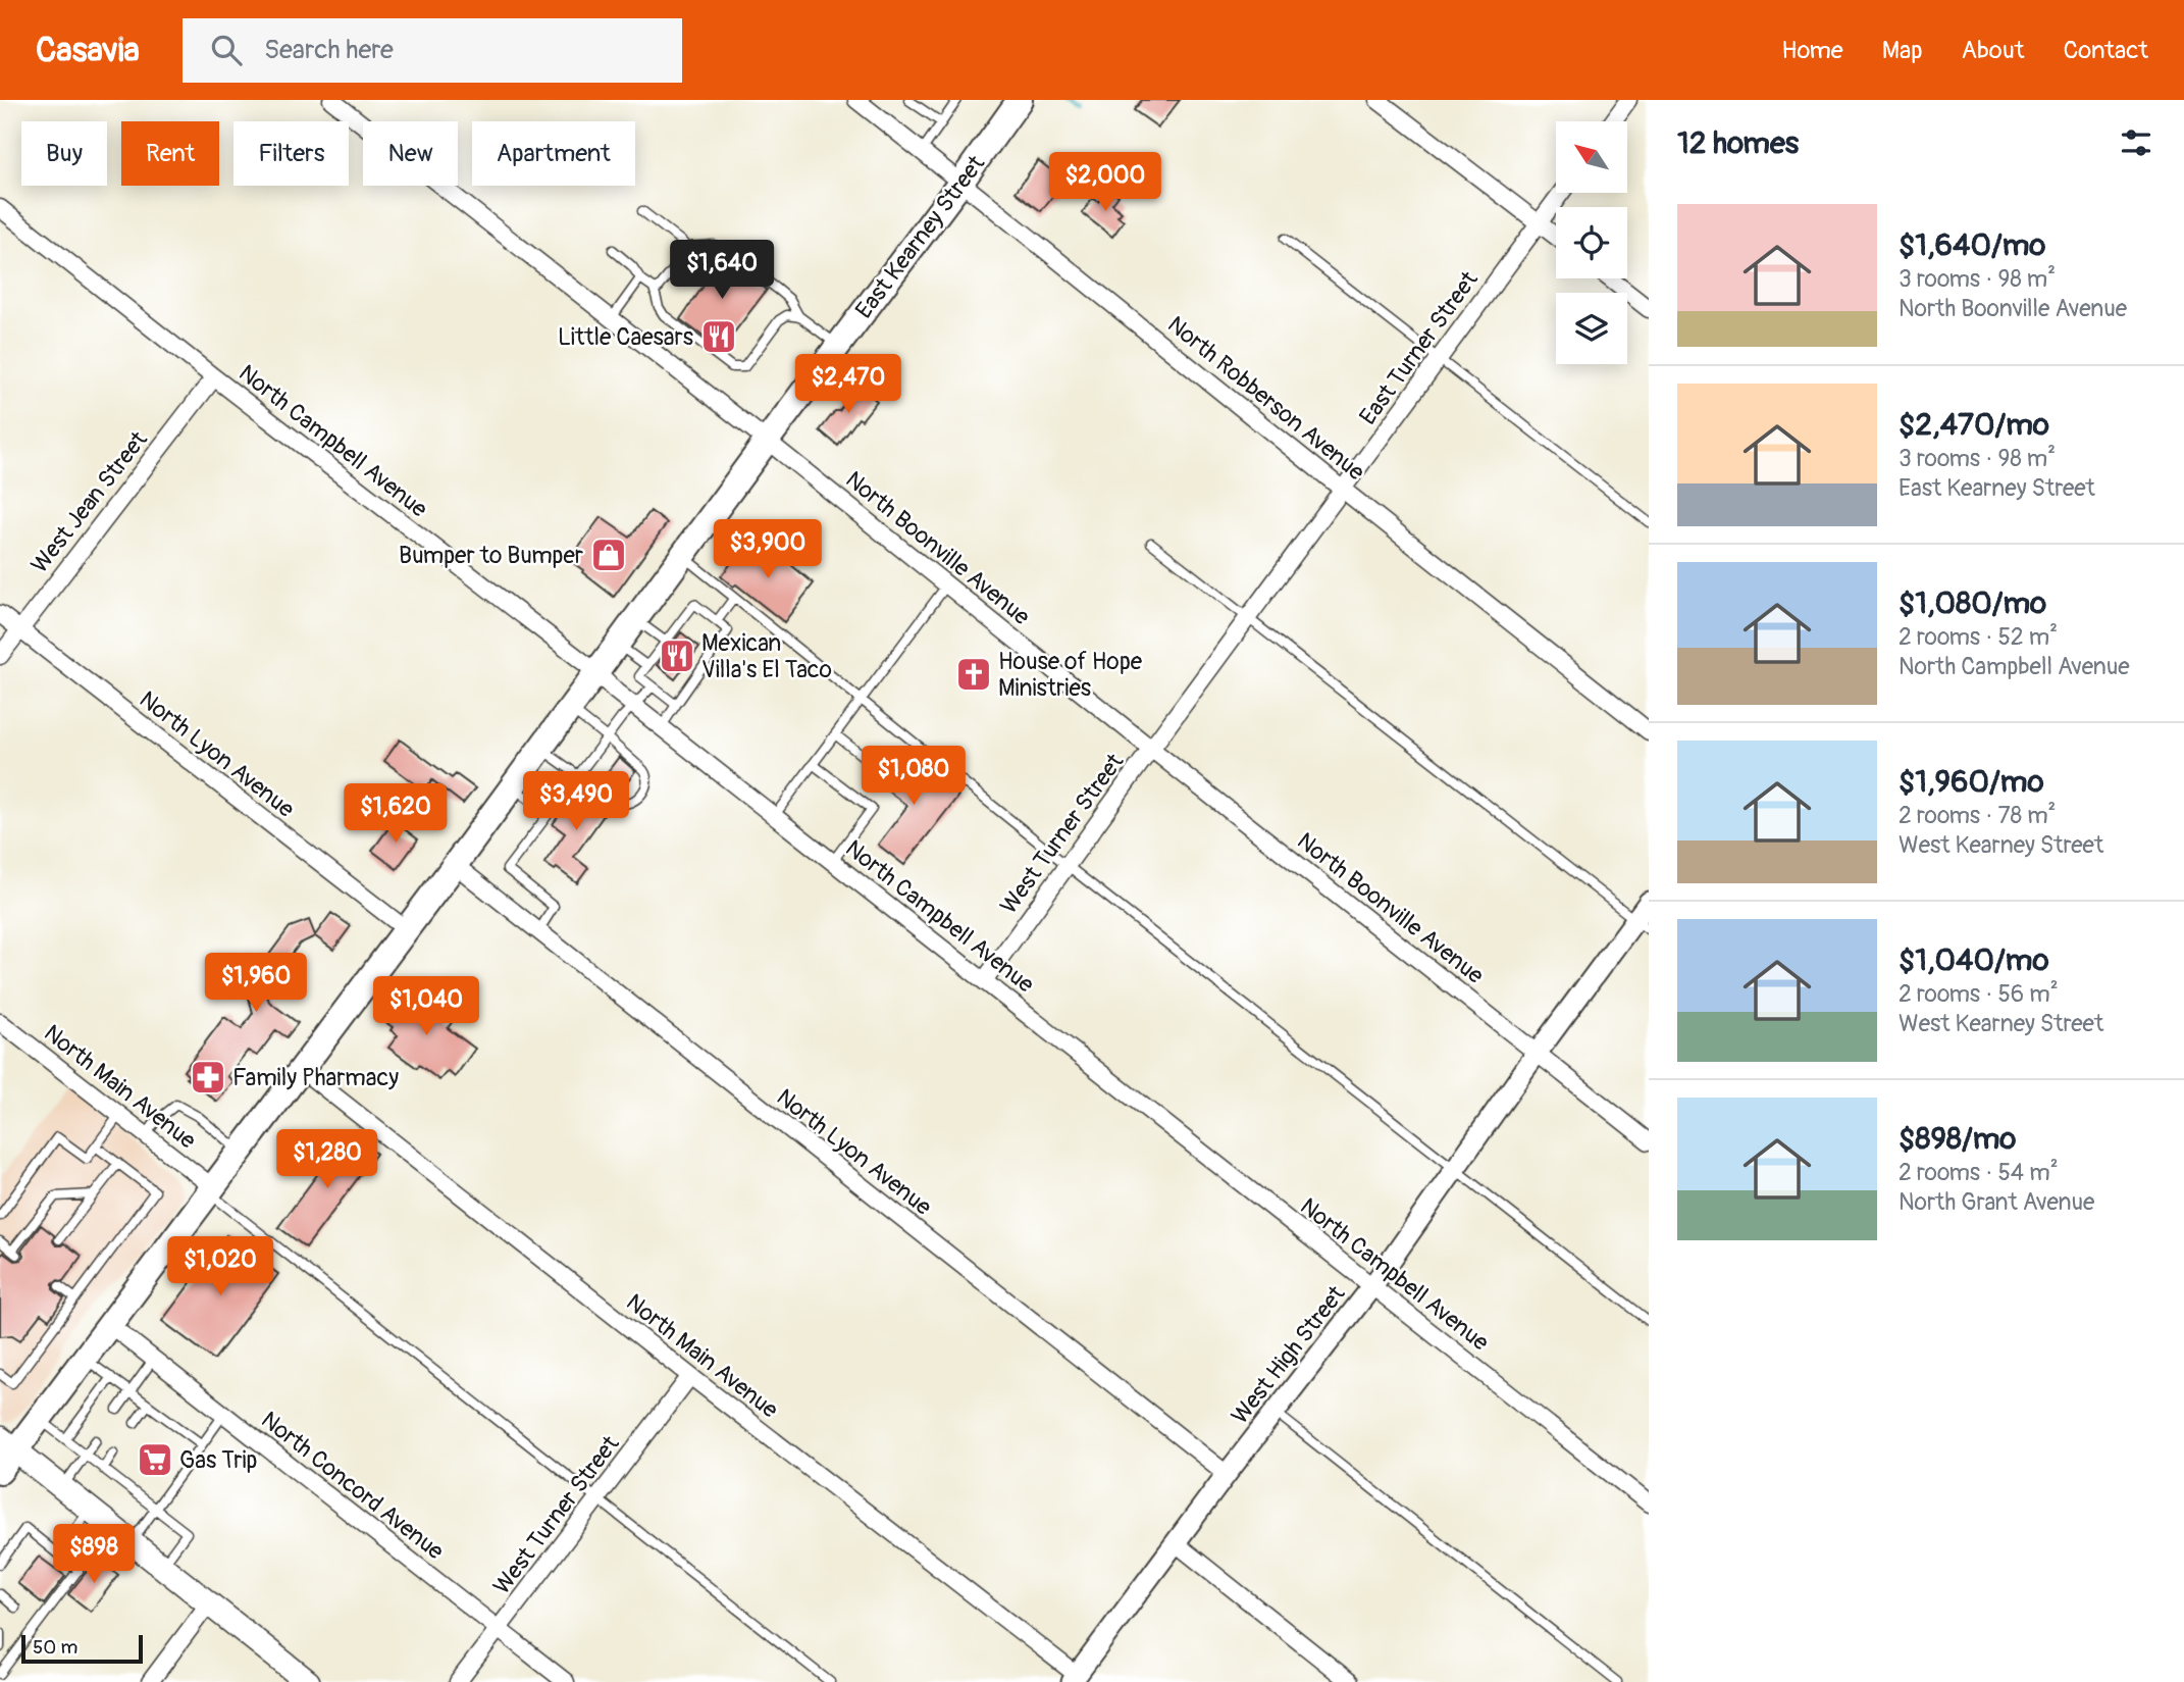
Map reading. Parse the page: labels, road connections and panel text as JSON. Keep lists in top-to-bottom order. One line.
{"streets":{"main road":["East Kearney Street"],"street":["East Turner Street","North Robberson Avenue","North Campbell Avenue","West Jean Street","North Boonville Avenue","North Lyon Avenue","West Turner Street","North Main Avenue","West High Street","North Concord Avenue"]},"crossings":[["East Kearney Street","North Robberson Avenue"],["East Kearney Street","North Campbell Avenue"],["East Kearney Street","North Boonville Avenue"],["East Kearney Street","North Lyon Avenue"],["East Kearney Street","North Main Avenue"],["East Kearney Street","North Concord Avenue"],["East Turner Street","North Robberson Avenue"],["East Turner Street","North Boonville Avenue"],["East Turner Street","West Turner Street"],["North Campbell Avenue","West Jean Street"],["North Campbell Avenue","West Turner Street"],["North Campbell Avenue","West High Street"],["West Jean Street","North Lyon Avenue"],["North Boonville Avenue","West Turner Street"],["North Boonville Avenue","West High Street"],["North Lyon Avenue","West High Street"],["West Turner Street","North Main Avenue"],["West Turner Street","North Concord Avenue"],["North Main Avenue","West High Street"]],"places":{"restaurant":["Little Caesars","Mexican Villa's El Taco"],"shop":["Bumper to Bumper"],"church":["House of Hope Ministries"],"pharmacy":["Family Pharmacy"],"supermarket":["Gas Trip"]},"scale_bar":"50 m","north":"top left","page":{"header":"Casavia","search":"Search here","nav":["Home","Map","About","Contact"],"heading":"12 homes","chip":["Buy","Rent","Filters","New","Apartment"],"price":["$2,000","$1,640","$2,470","$3,900","$1,080","$3,490","$1,620","$1,960","$1,040","$1,280","$1,020","$898"],"list":[{"name":"$1,640/mo","note":"3 rooms · 98 m² · North Boonville Avenue"},{"name":"$2,470/mo","note":"3 rooms · 98 m² · East Kearney Street"},{"name":"$1,080/mo","note":"2 rooms · 52 m² · North Campbell Avenue"},{"name":"$1,960/mo","note":"2 rooms · 78 m² · West Kearney Street"},{"name":"$1,040/mo","note":"2 rooms · 56 m² · West Kearney Street"},{"name":"$898/mo","note":"2 rooms · 54 m² · North Grant Avenue"}],"scale":"50 m"}}
